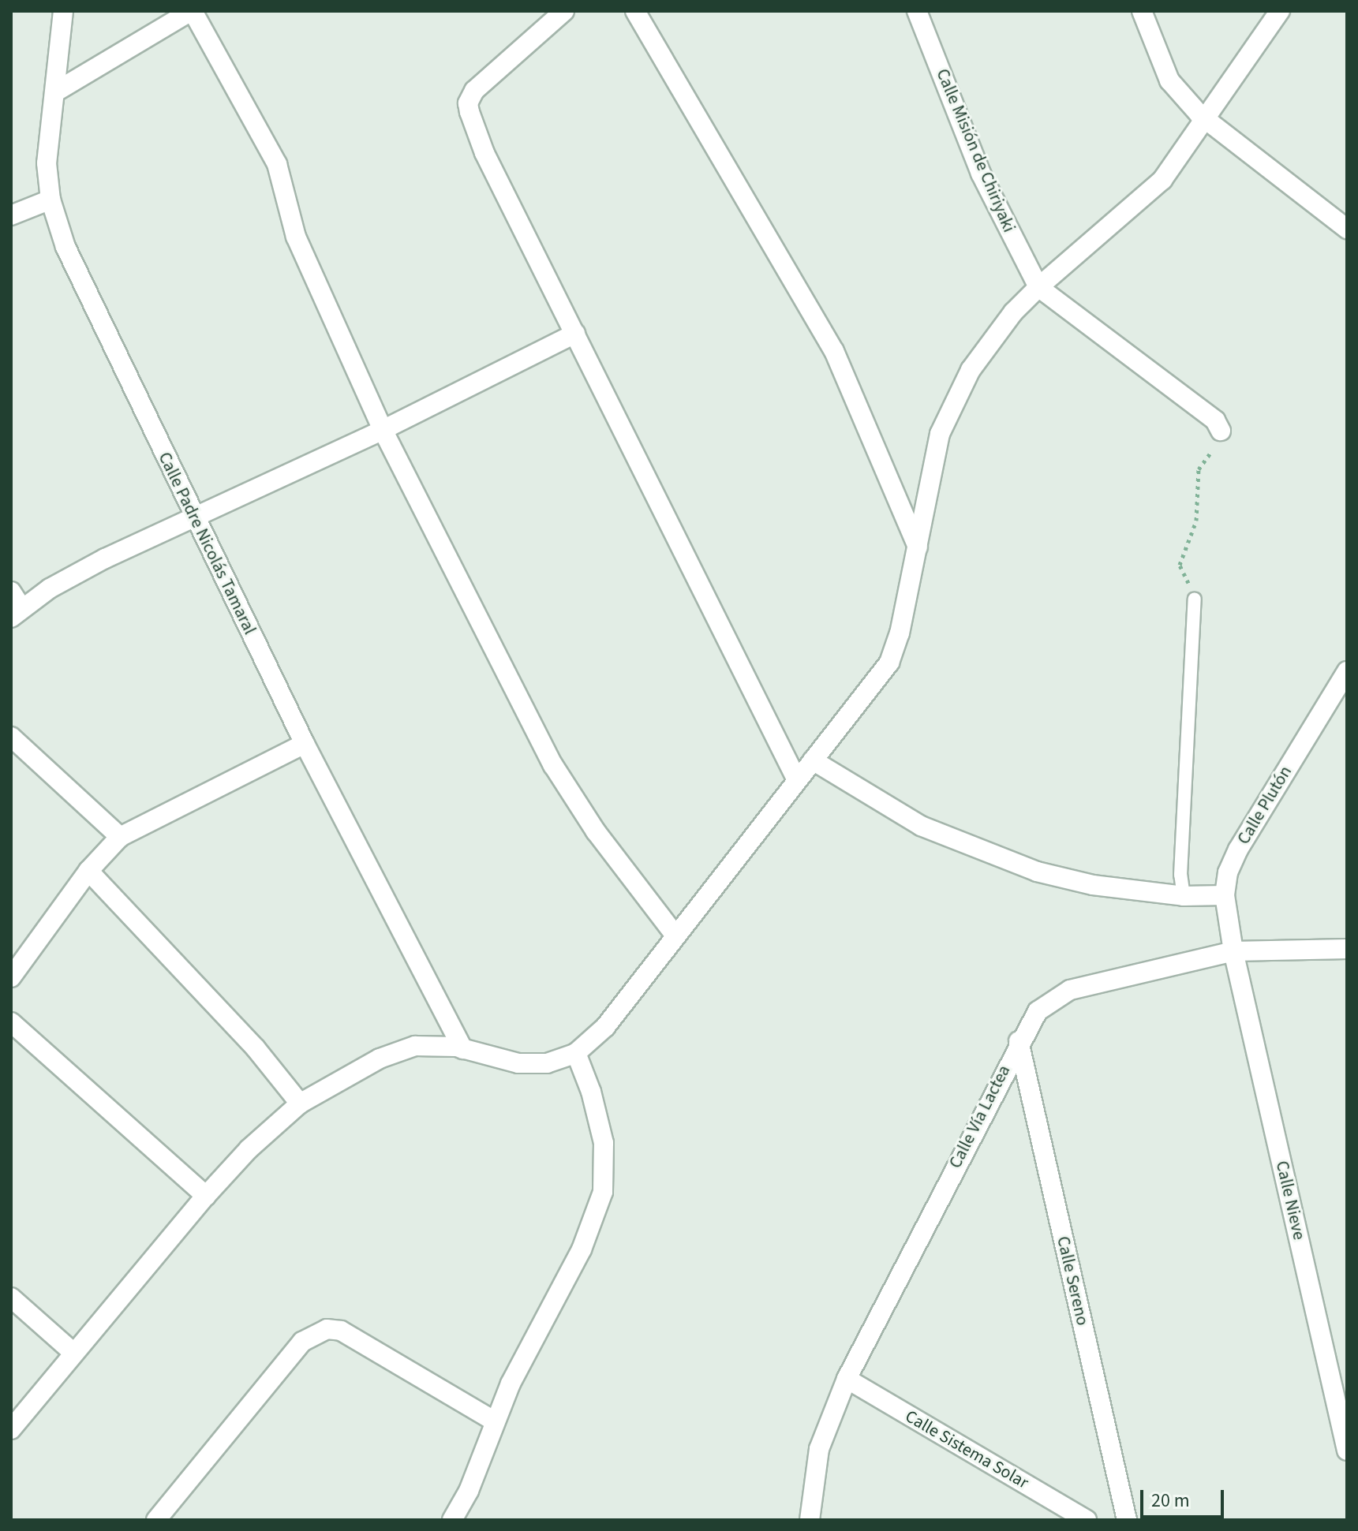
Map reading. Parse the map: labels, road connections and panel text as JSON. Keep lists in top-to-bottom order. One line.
{"streets":{"street":["Calle Misión de Chiriyaki","Calle Padre Nicolás Tamaral","Calle Plutón","Calle Vía Lactea","Calle Nieve","Calle Sereno","Calle Sistema Solar"]},"crossings":[["Calle Plutón","Calle Vía Lactea"],["Calle Plutón","Calle Nieve"],["Calle Vía Lactea","Calle Nieve"],["Calle Vía Lactea","Calle Sereno"],["Calle Vía Lactea","Calle Sistema Solar"]],"scale_bar":"20 m"}
